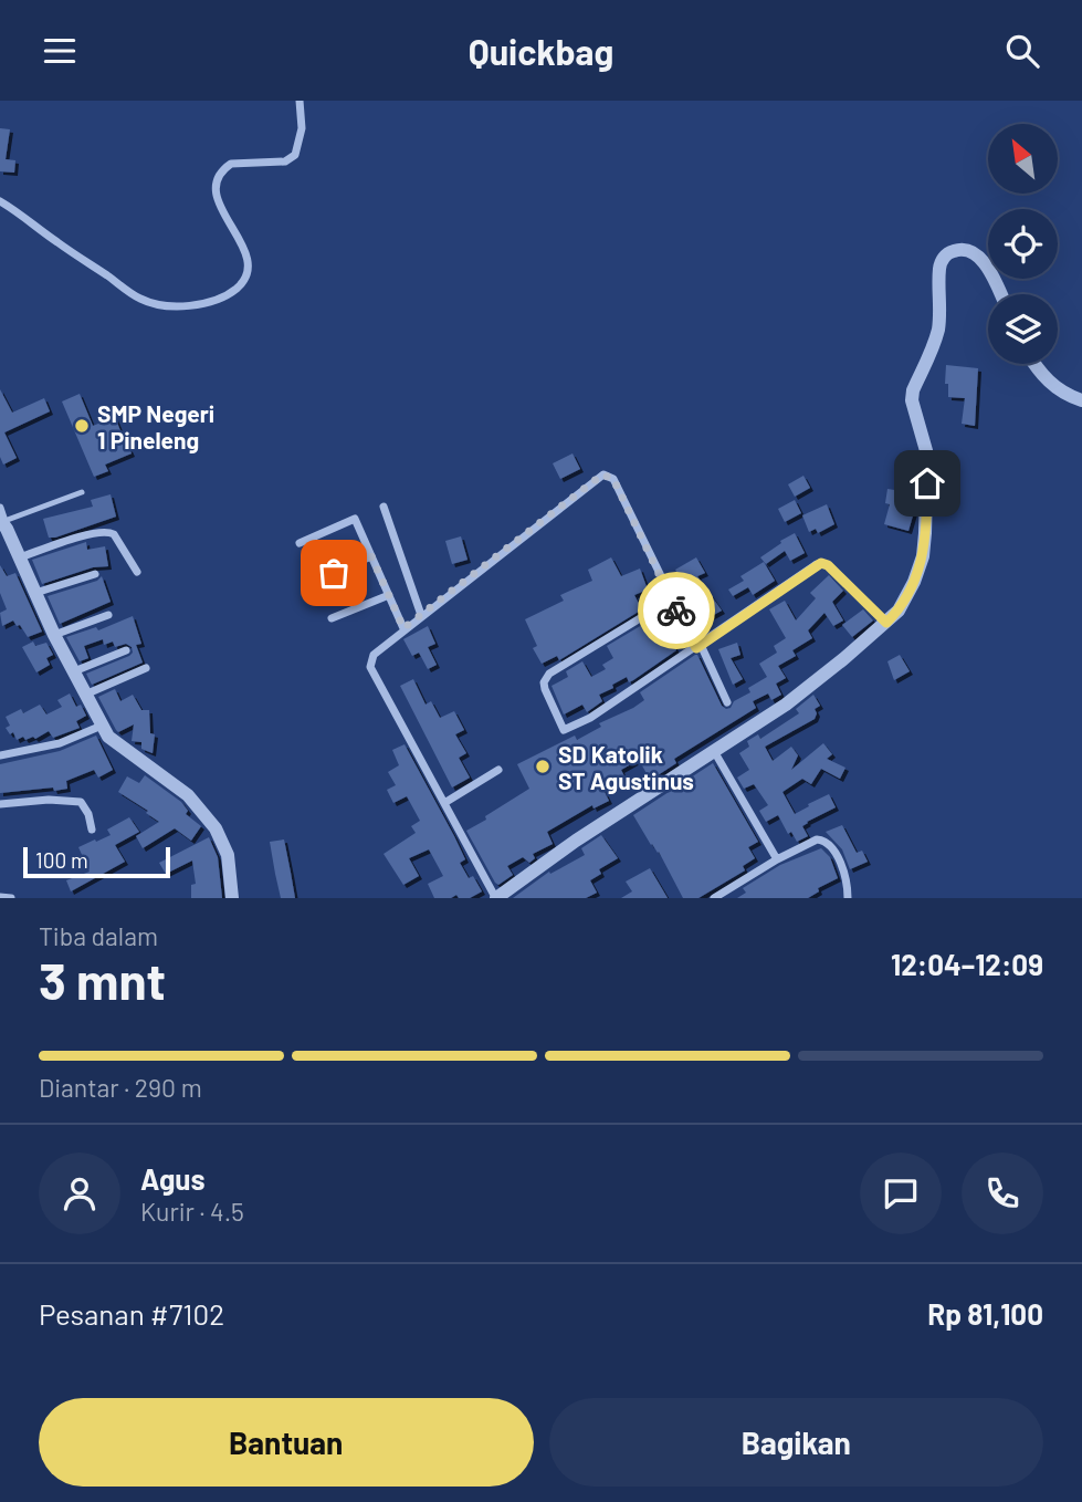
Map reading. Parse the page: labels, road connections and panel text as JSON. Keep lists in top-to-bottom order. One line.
{"places":["SMP Negeri 1 Pineleng","SD Katolik ST Agustinus"],"scale_bar":"100 m","north":"top left","page":{"header":"Quickbag","scale":"100 m","heading":["3 mnt","Tiba dalam","12:04–12:09"],"panel":["Agus","Kurir · 4.5","Pesanan #7102","Rp 81,100"],"bar":"Diantar · 290 m","buttons":["Bantuan","Bagikan"]}}
